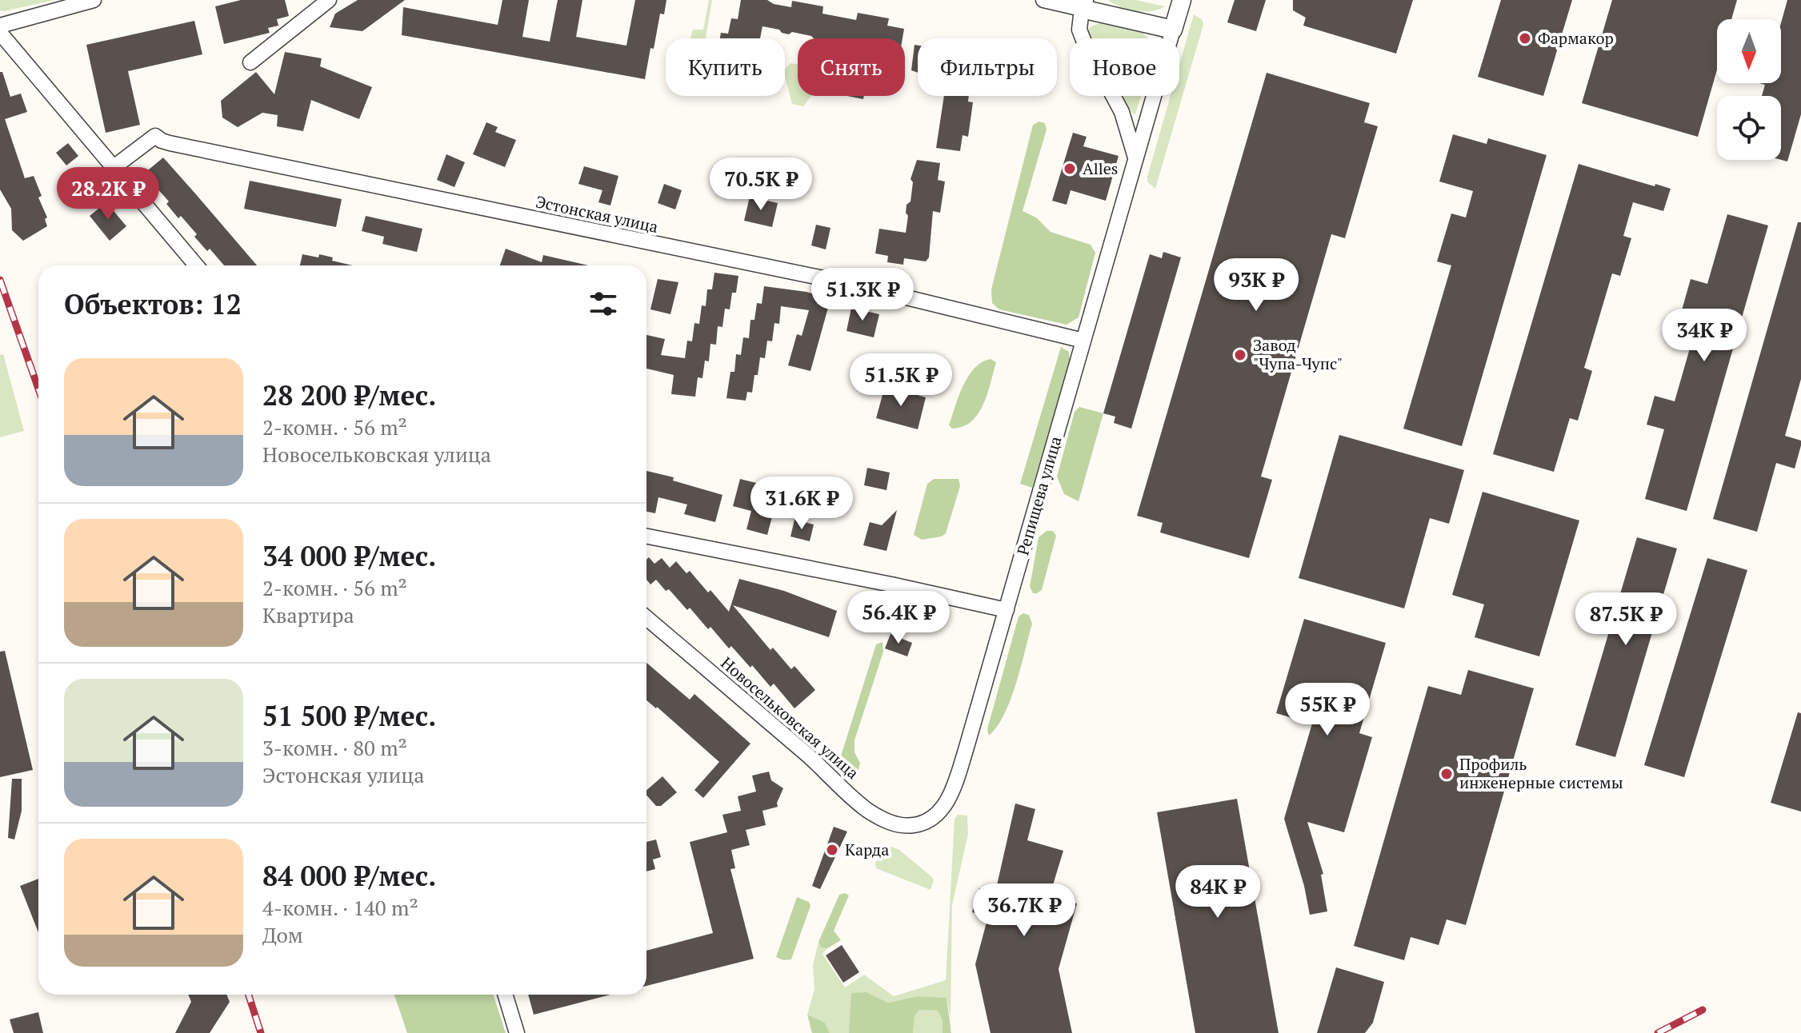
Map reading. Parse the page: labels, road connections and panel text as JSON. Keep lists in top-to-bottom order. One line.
{"streets":{"street":["Эстонская улица","Репищева улица","Новосельковская улица"]},"crossings":[["Эстонская улица","Репищева улица"],["Репищева улица","Новосельковская улица"]],"places":["Фармакор","Alles","Завод \"Чупа-Чупс\"","Профиль инженерные системы","Карда"],"north":"bottom","page":{"chip":["Купить","Снять","Фильтры","Новое"],"price":["70.5K ₽","28.2K ₽","93K ₽","51.3K ₽","34K ₽","51.5K ₽","31.6K ₽","56.4K ₽","87.5K ₽","55K ₽","84K ₽","36.7K ₽"],"heading":"Объектов: 12","list":[{"name":"28 200 ₽/мес.","note":"2-комн. · 56 m² · Новосельковская улица"},{"name":"34 000 ₽/мес.","note":"2-комн. · 56 m² · Квартира"},{"name":"51 500 ₽/мес.","note":"3-комн. · 80 m² · Эстонская улица"},{"name":"84 000 ₽/мес.","note":"4-комн. · 140 m² · Дом"}]}}
